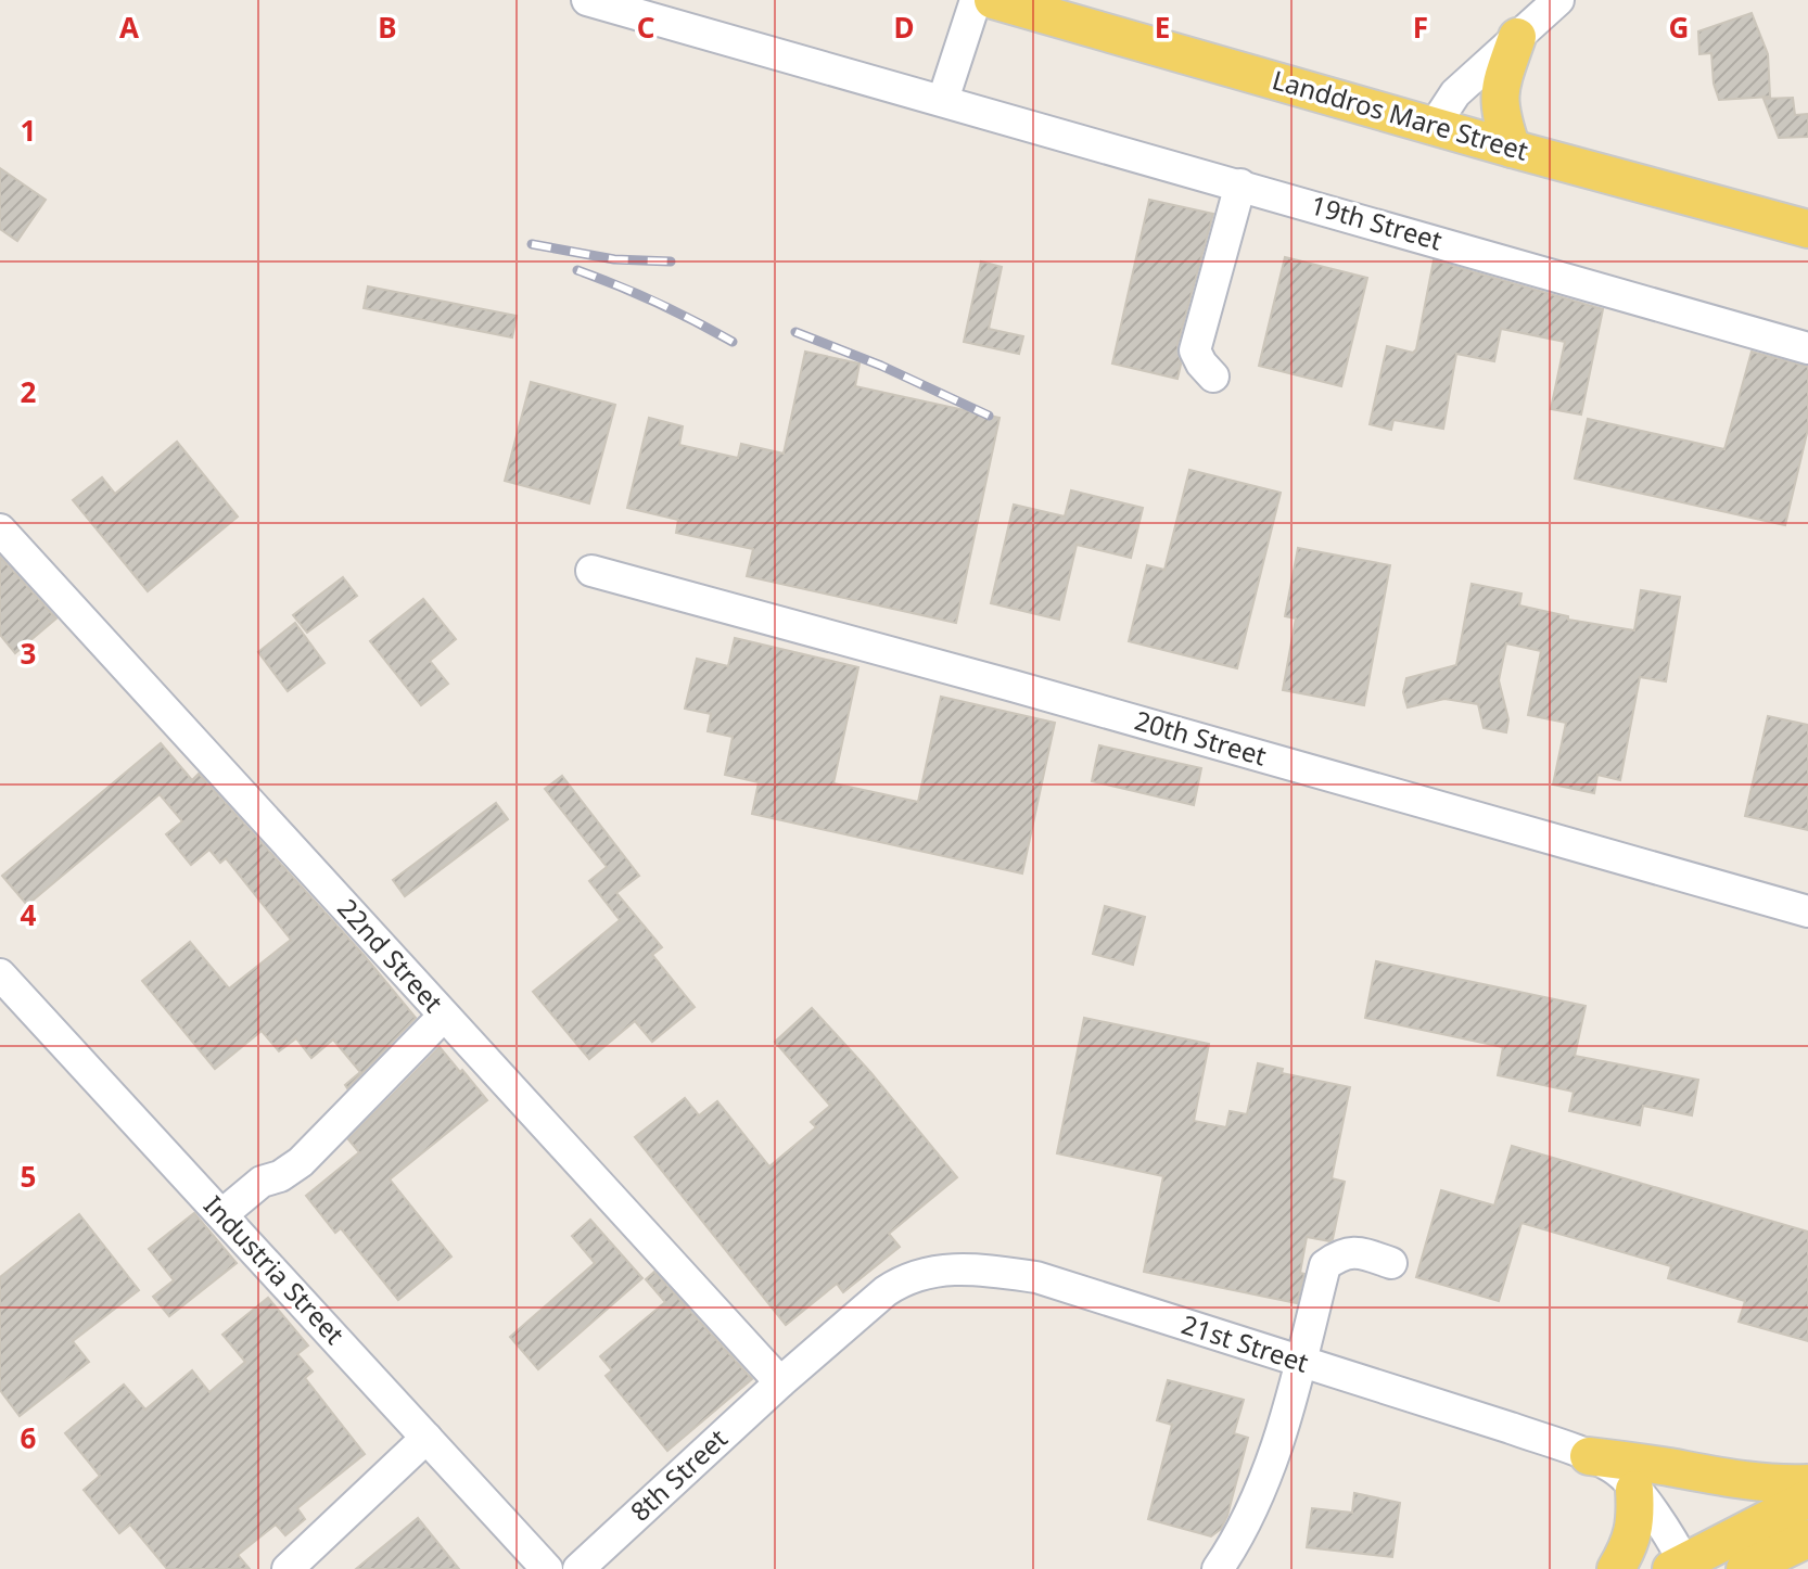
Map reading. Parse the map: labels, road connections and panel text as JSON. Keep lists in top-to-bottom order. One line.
{"streets":{"main road":["Landdros Mare Street"],"street":["19th Street","20th Street","22nd Street","Industria Street","21st Street","8th Street"]},"crossings":[["22nd Street","21st Street"],["22nd Street","8th Street"],["21st Street","8th Street"]],"grid":{"columns":["A","B","C","D","E","F","G"],"rows":["1","2","3","4","5","6"]}}
